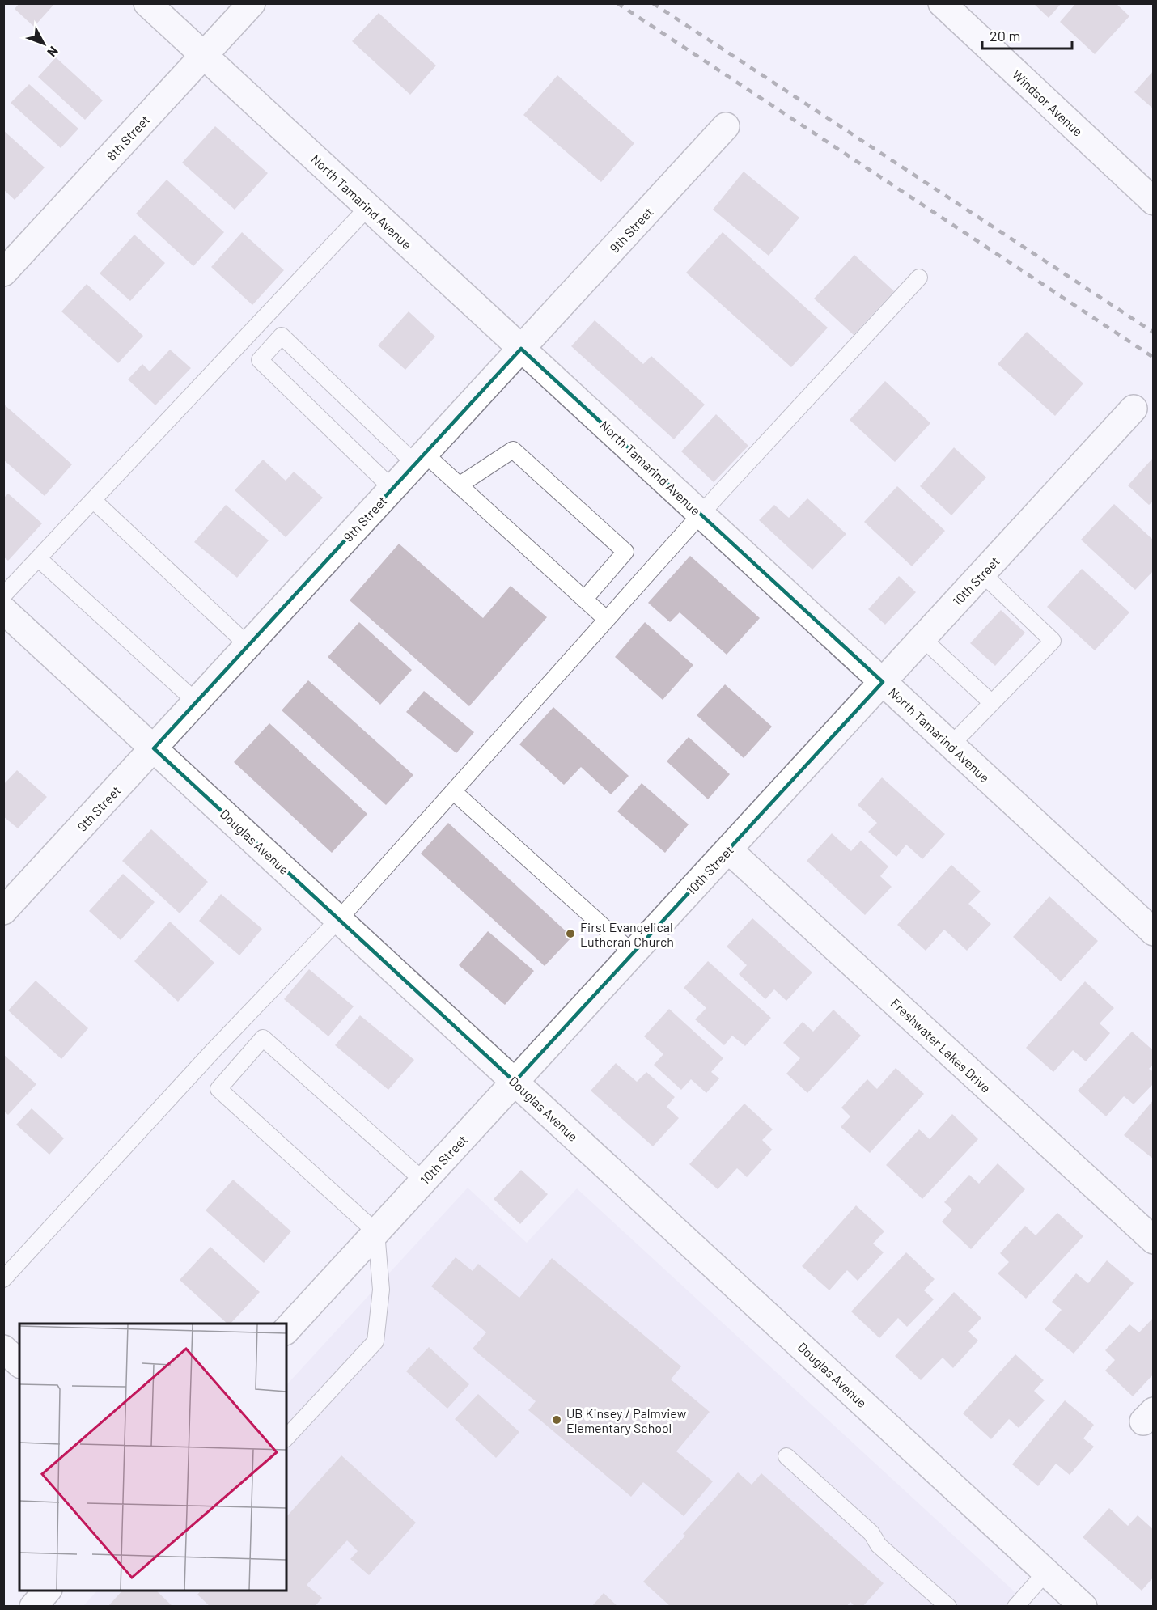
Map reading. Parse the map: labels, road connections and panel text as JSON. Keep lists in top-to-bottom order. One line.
{"streets":{"street":["Windsor Avenue","8th Street","North Tamarind Avenue","9th Street","10th Street","Douglas Avenue","Freshwater Lakes Drive"]},"crossings":[["8th Street","North Tamarind Avenue"],["North Tamarind Avenue","9th Street"],["North Tamarind Avenue","10th Street"],["9th Street","Douglas Avenue"],["10th Street","Douglas Avenue"],["10th Street","Freshwater Lakes Drive"]],"places":["First Evangelical Lutheran Church","UB Kinsey / Palmview Elementary School"],"scale_bar":"20 m","north":"bottom right"}
